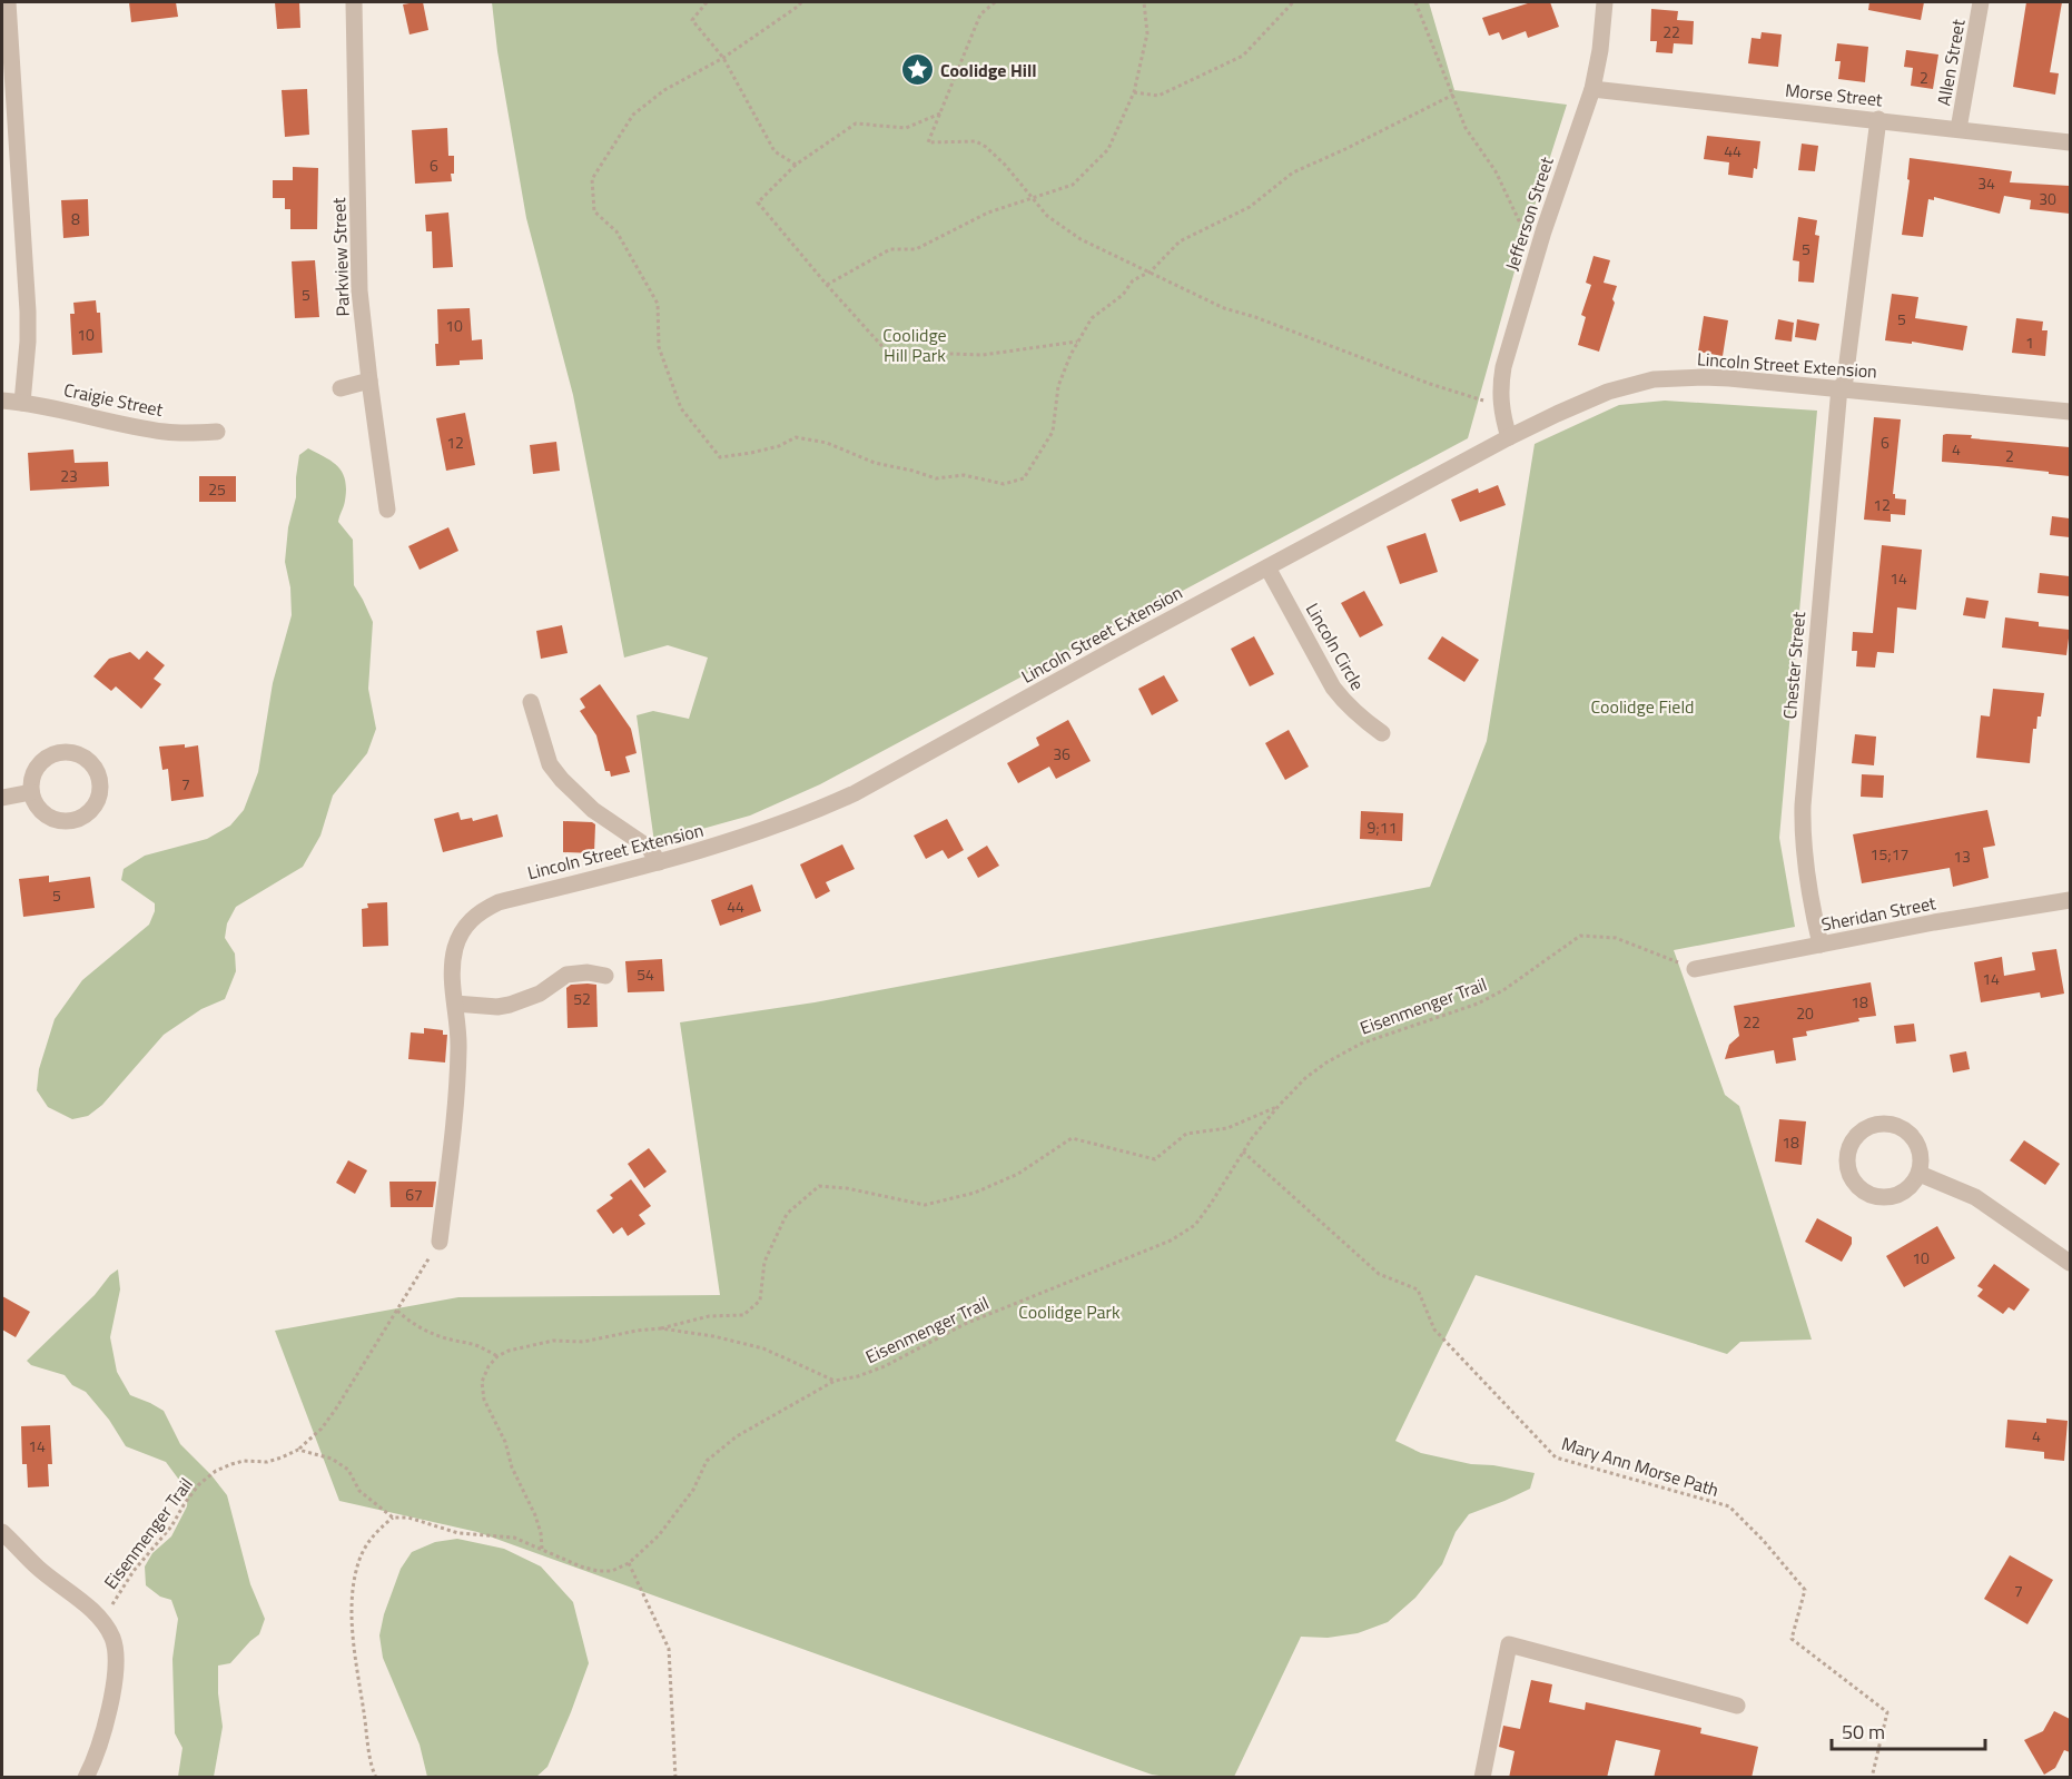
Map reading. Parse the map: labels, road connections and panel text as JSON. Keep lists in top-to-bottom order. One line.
{"streets":{"street":["Allen Street","Morse Street","Jefferson Street","Parkview Street","Lincoln Street Extension","Craigie Street","Lincoln Circle","Chester Street","Sheridan Street"],"path":["Eisenmenger Trail","Mary Ann Morse Path"]},"crossings":[["Allen Street","Morse Street"],["Morse Street","Jefferson Street"],["Morse Street","Chester Street"],["Jefferson Street","Lincoln Street Extension"],["Lincoln Street Extension","Lincoln Circle"],["Lincoln Street Extension","Chester Street"],["Chester Street","Sheridan Street"],["Sheridan Street","Eisenmenger Trail"],["Eisenmenger Trail","Mary Ann Morse Path"]],"parks":["Coolidge Hill Park","Coolidge Field","Coolidge Park"],"places":{"place":["Coolidge Hill"]},"house_numbers":["22","2","44","6","34","30","8","5","5","5","10","10","1","12","6","4","2","23","25","12","14","36","7","9;11","15;17","13","5","44","54","14","52","18","20","22","18","67","10","4","14","7"],"scale_bar":"50 m"}
